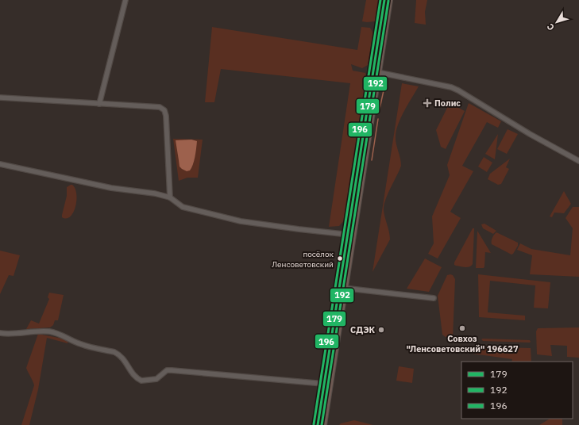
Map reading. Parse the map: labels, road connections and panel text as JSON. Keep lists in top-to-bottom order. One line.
{"places":{"health":["Полис"],"other":["посёлок Ленсоветовский","Совхоз \"Ленсоветовский\" 196627","СДЭК"]},"lines":["transit line 179","transit line 196","transit line 192"],"legend":["179","192","196"],"north":"bottom left"}
